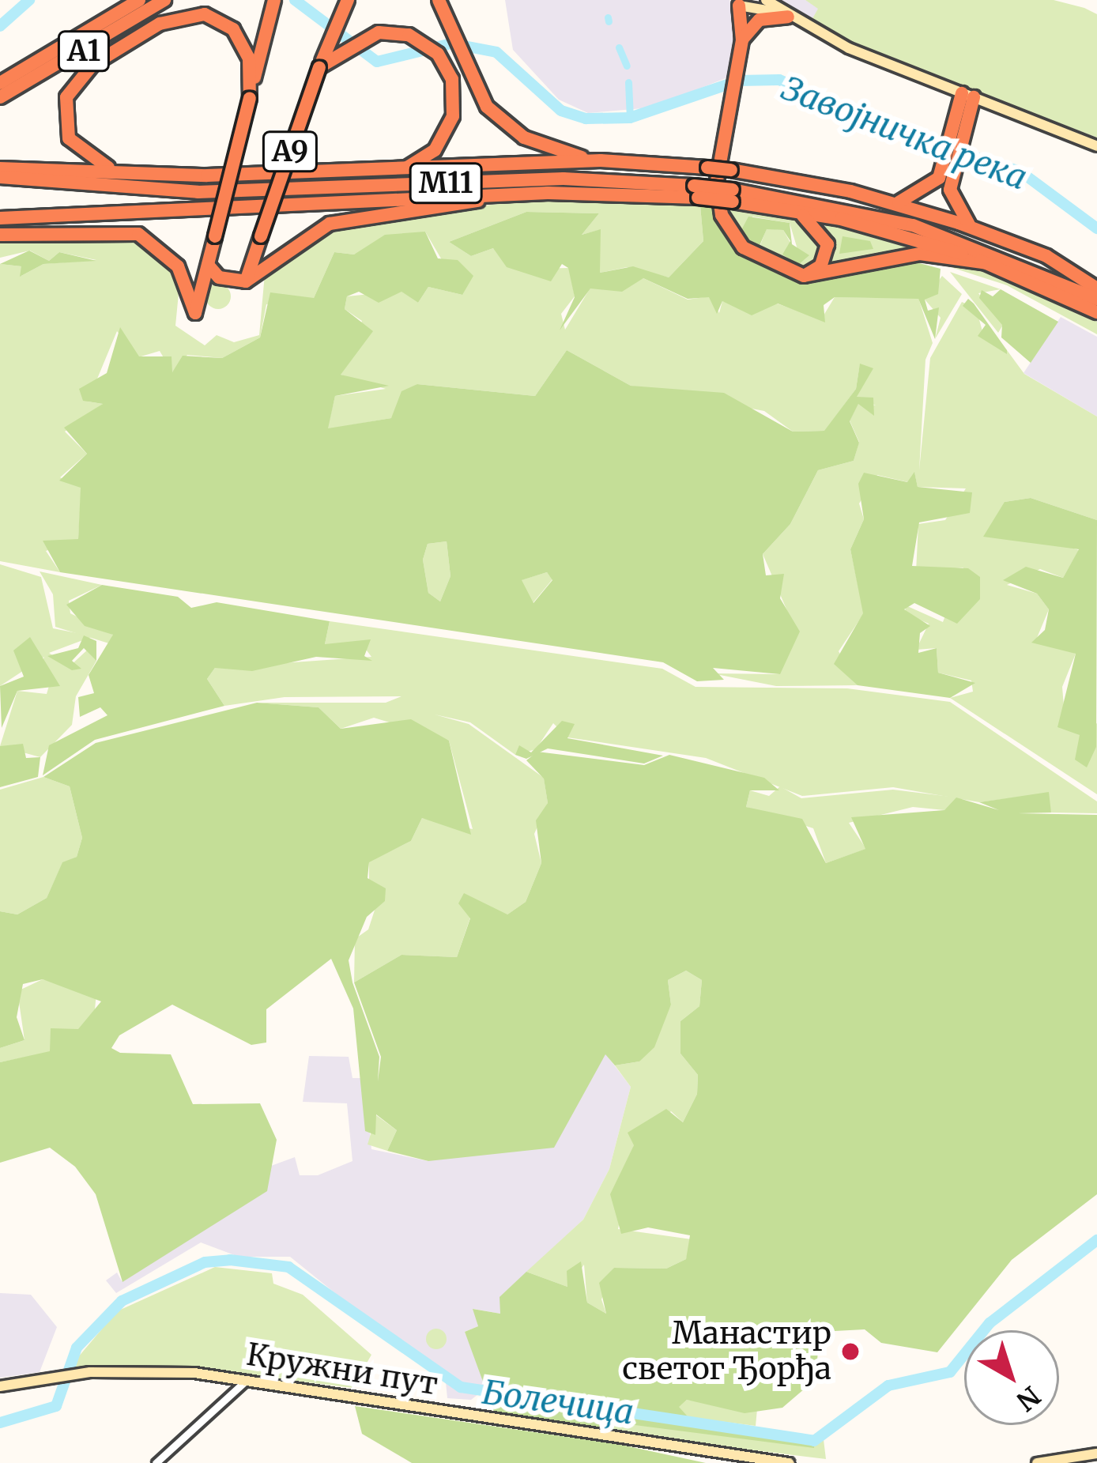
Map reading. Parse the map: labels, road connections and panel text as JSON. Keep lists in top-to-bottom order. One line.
{"streets":{"highway":["A1","A9","M11"],"main road":["Кружни пут"]},"water":["Завојничка река","Болечица"],"places":["Манастир светог Ђорђа"],"north":"bottom right"}
